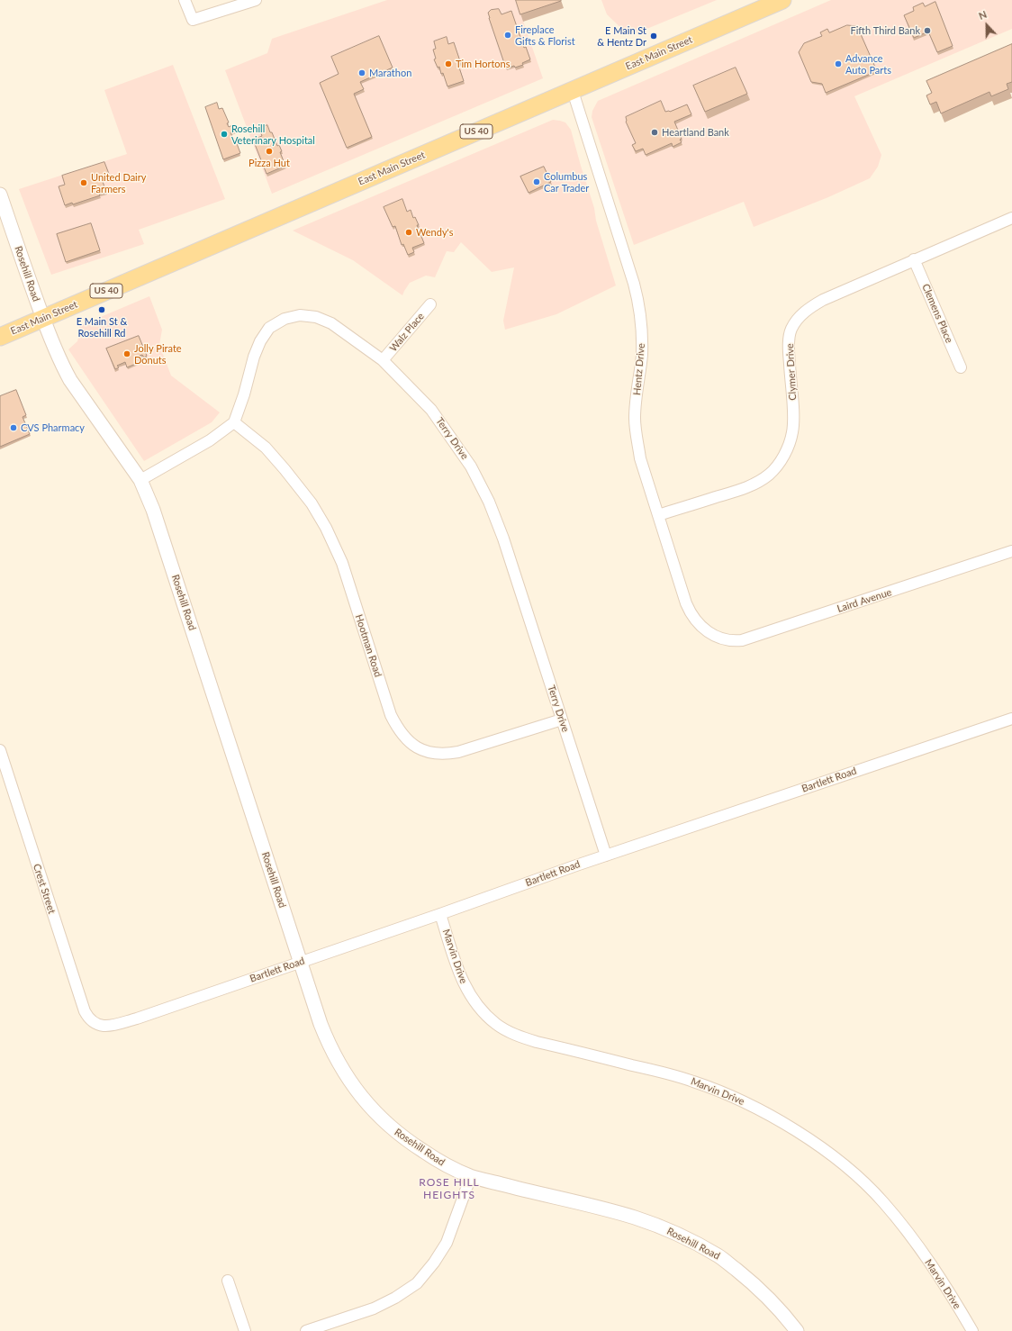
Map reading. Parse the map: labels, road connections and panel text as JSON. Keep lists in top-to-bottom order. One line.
{"streets":{"main road":["East Main Street","US 40"],"street":["Rosehill Road","Clemens Place","Walz Place","Hentz Drive","Clymer Drive","Terry Drive","Laird Avenue","Hootman Road","Bartlett Road","Crest Street","Marvin Drive"]},"crossings":[["East Main Street","Rosehill Road"],["East Main Street","Hentz Drive"],["Rosehill Road","Bartlett Road"],["Clemens Place","Clymer Drive"],["Walz Place","Terry Drive"],["Hentz Drive","Clymer Drive"],["Hentz Drive","Laird Avenue"],["Terry Drive","Hootman Road"],["Terry Drive","Bartlett Road"],["Bartlett Road","Crest Street"],["Bartlett Road","Marvin Drive"]],"districts":["ROSE HILL HEIGHTS"],"places":["Fifth Third Bank","Fireplace Gifts & Florist","E Main St & Hentz Dr","Tim Hortons","Advance Auto Parts","Marathon","Heartland Bank","Rosehill Veterinary Hospital","Pizza Hut","Columbus Car Trader","United Dairy Farmers","Wendy's","E Main St & Rosehill Rd","Jolly Pirate Donuts","CVS Pharmacy"],"north":"top"}
